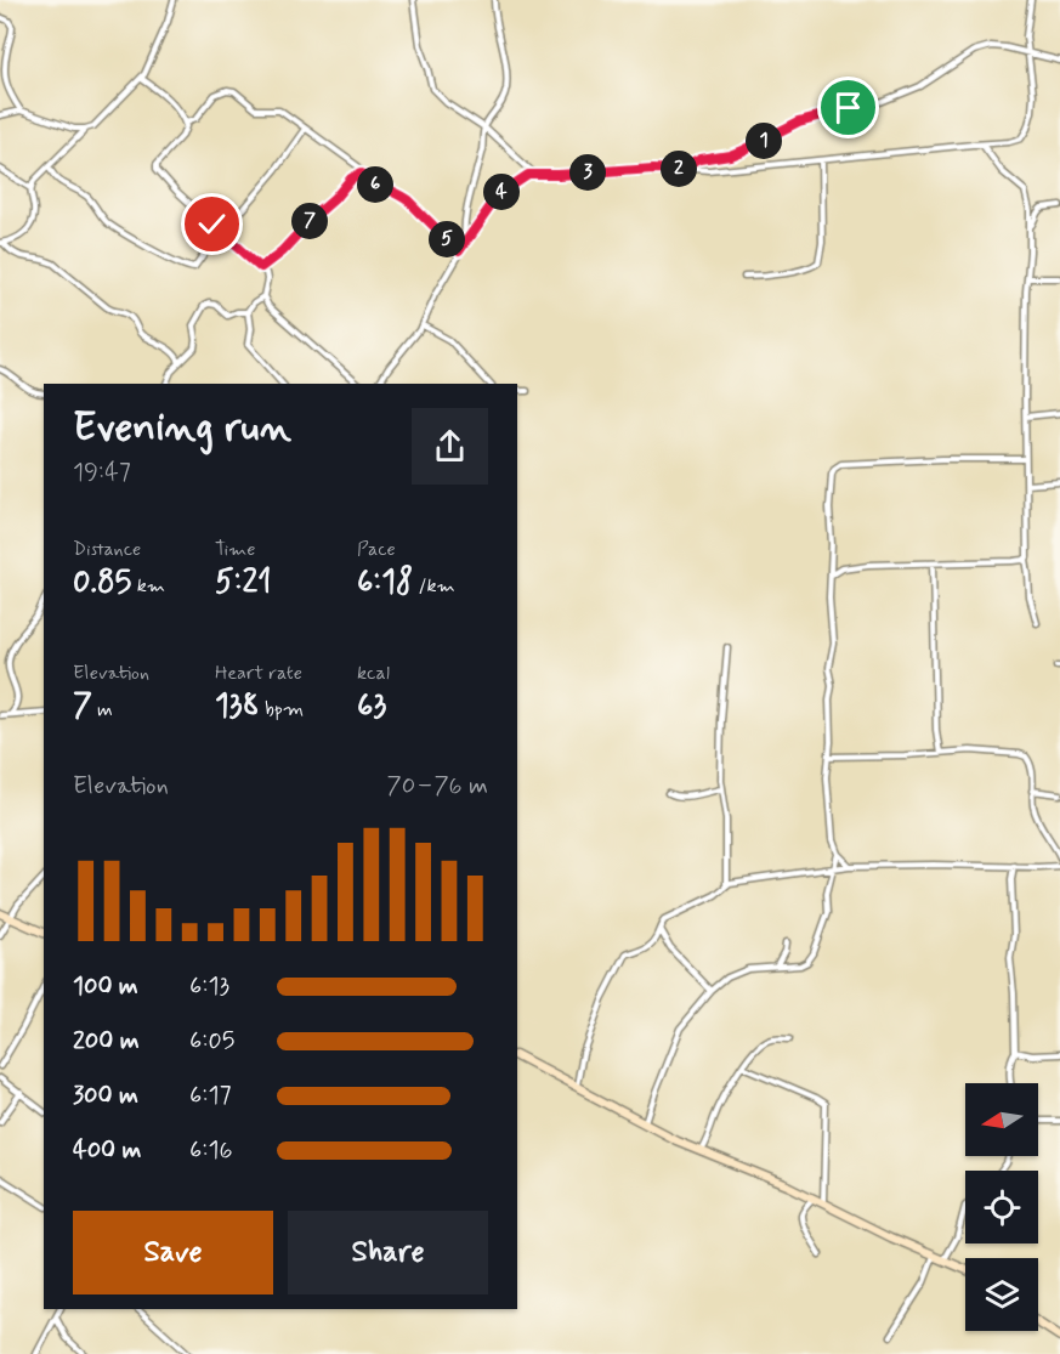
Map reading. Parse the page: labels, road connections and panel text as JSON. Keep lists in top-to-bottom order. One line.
{"north":"left","page":{"pins":["1","2","3","6","4","7","5"],"heading":["Evening run","19:47"],"stats":[["Distance","0.85 km"],["Time","5:21"],["Pace","6:18 /km"],["Elevation","7 m"],["Heart rate","138 bpm"],["kcal","63"]],"chart":["Elevation","70–76 m"],"list":[{"name":"100 m","note":"6:13"},{"name":"200 m","note":"6:05"},{"name":"300 m","note":"6:17"},{"name":"400 m","note":"6:16"}],"buttons":["Save","Share"]}}
